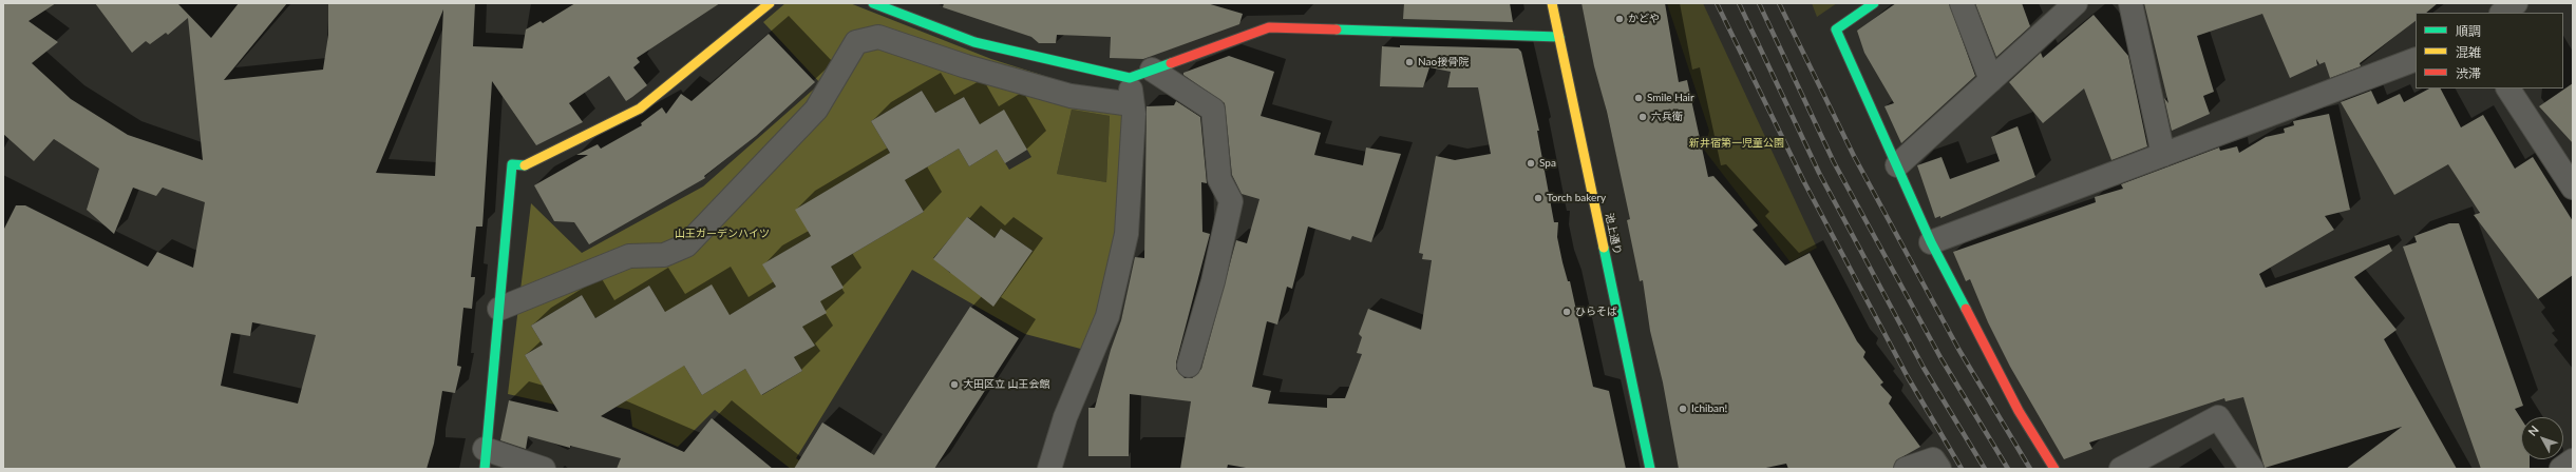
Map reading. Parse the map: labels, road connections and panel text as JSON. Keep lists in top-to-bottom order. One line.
{"streets":{"street":["池上通り"]},"parks":["新井宿第一児童公園","山王ガーデンハイツ"],"places":["かどや","Nao接骨院","Smile Hair","六兵衛","Spa","Torch bakery","ひらそば","大田区立 山王会館","Ichiban!"],"legend":["順調","混雑","渋滞"],"north":"top left"}
